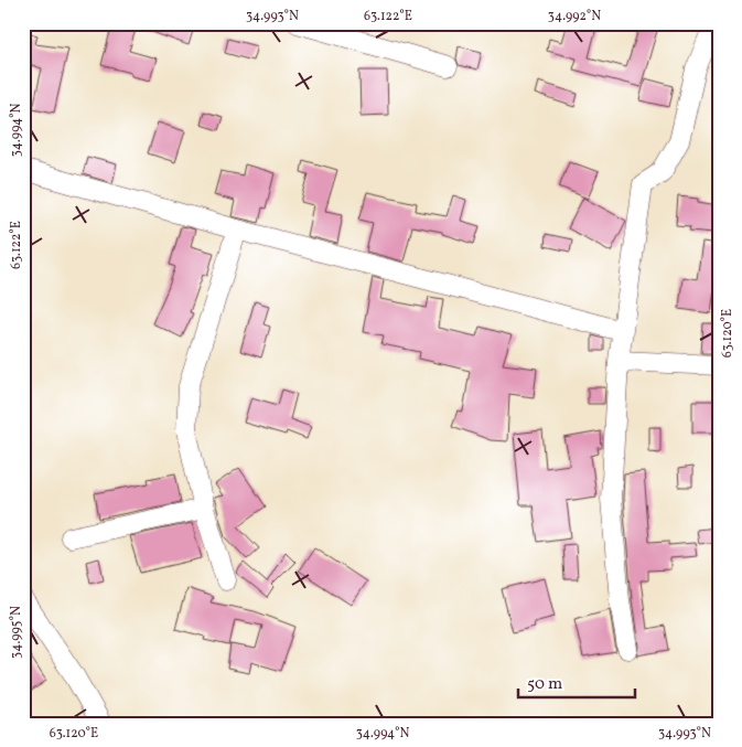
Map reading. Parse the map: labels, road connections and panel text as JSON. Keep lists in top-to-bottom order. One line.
{"scale_bar":"50 m","coordinates":["34.993°N","63.122°E","34.992°N","34.994°N","63.120°E","34.995°N"]}
